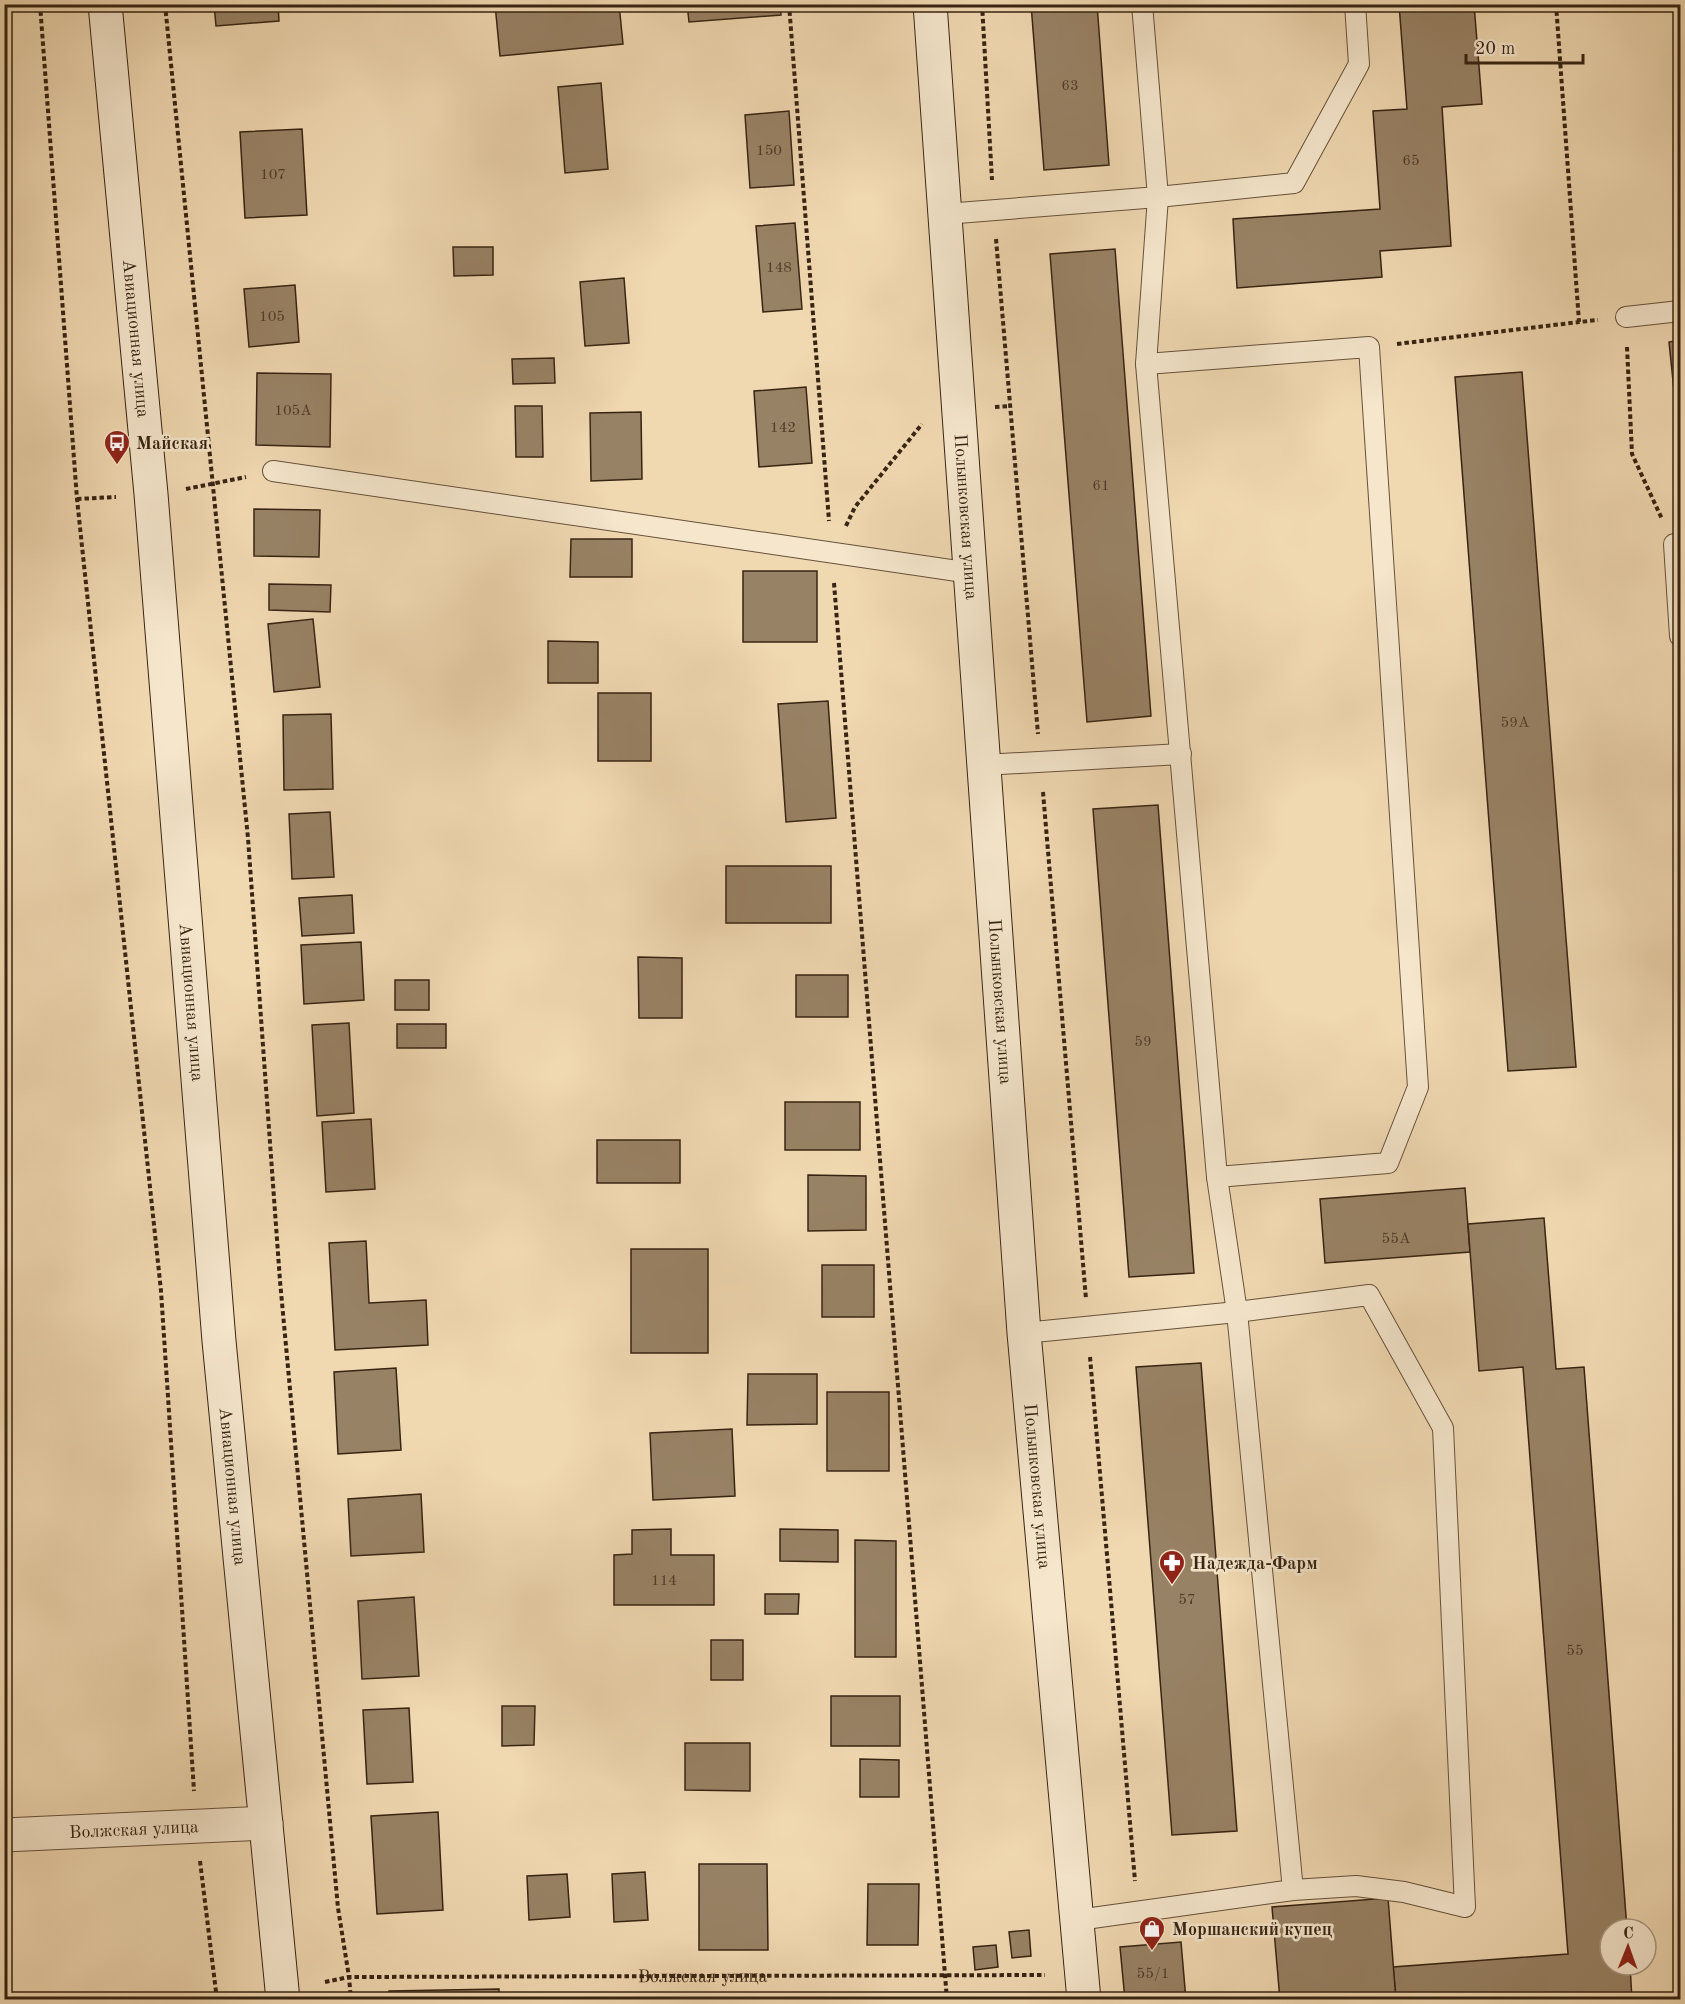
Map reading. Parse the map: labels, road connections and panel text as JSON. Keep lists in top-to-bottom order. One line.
{"streets":{"street":["Авиационная улица","Полынковская улица","Волжская улица"]},"crossings":[["Авиационная улица","Волжская улица"],["Полынковская улица","Волжская улица"]],"places":{"bus stop":["Майская"],"pharmacy":["Надежда-Фарм"],"shop":["Моршанский купец"]},"house_numbers":["63","150","65","107","148","105","105А","142","61","59А","59","55А","114","57","55","55/1"],"scale_bar":"20 m","north":"top"}
